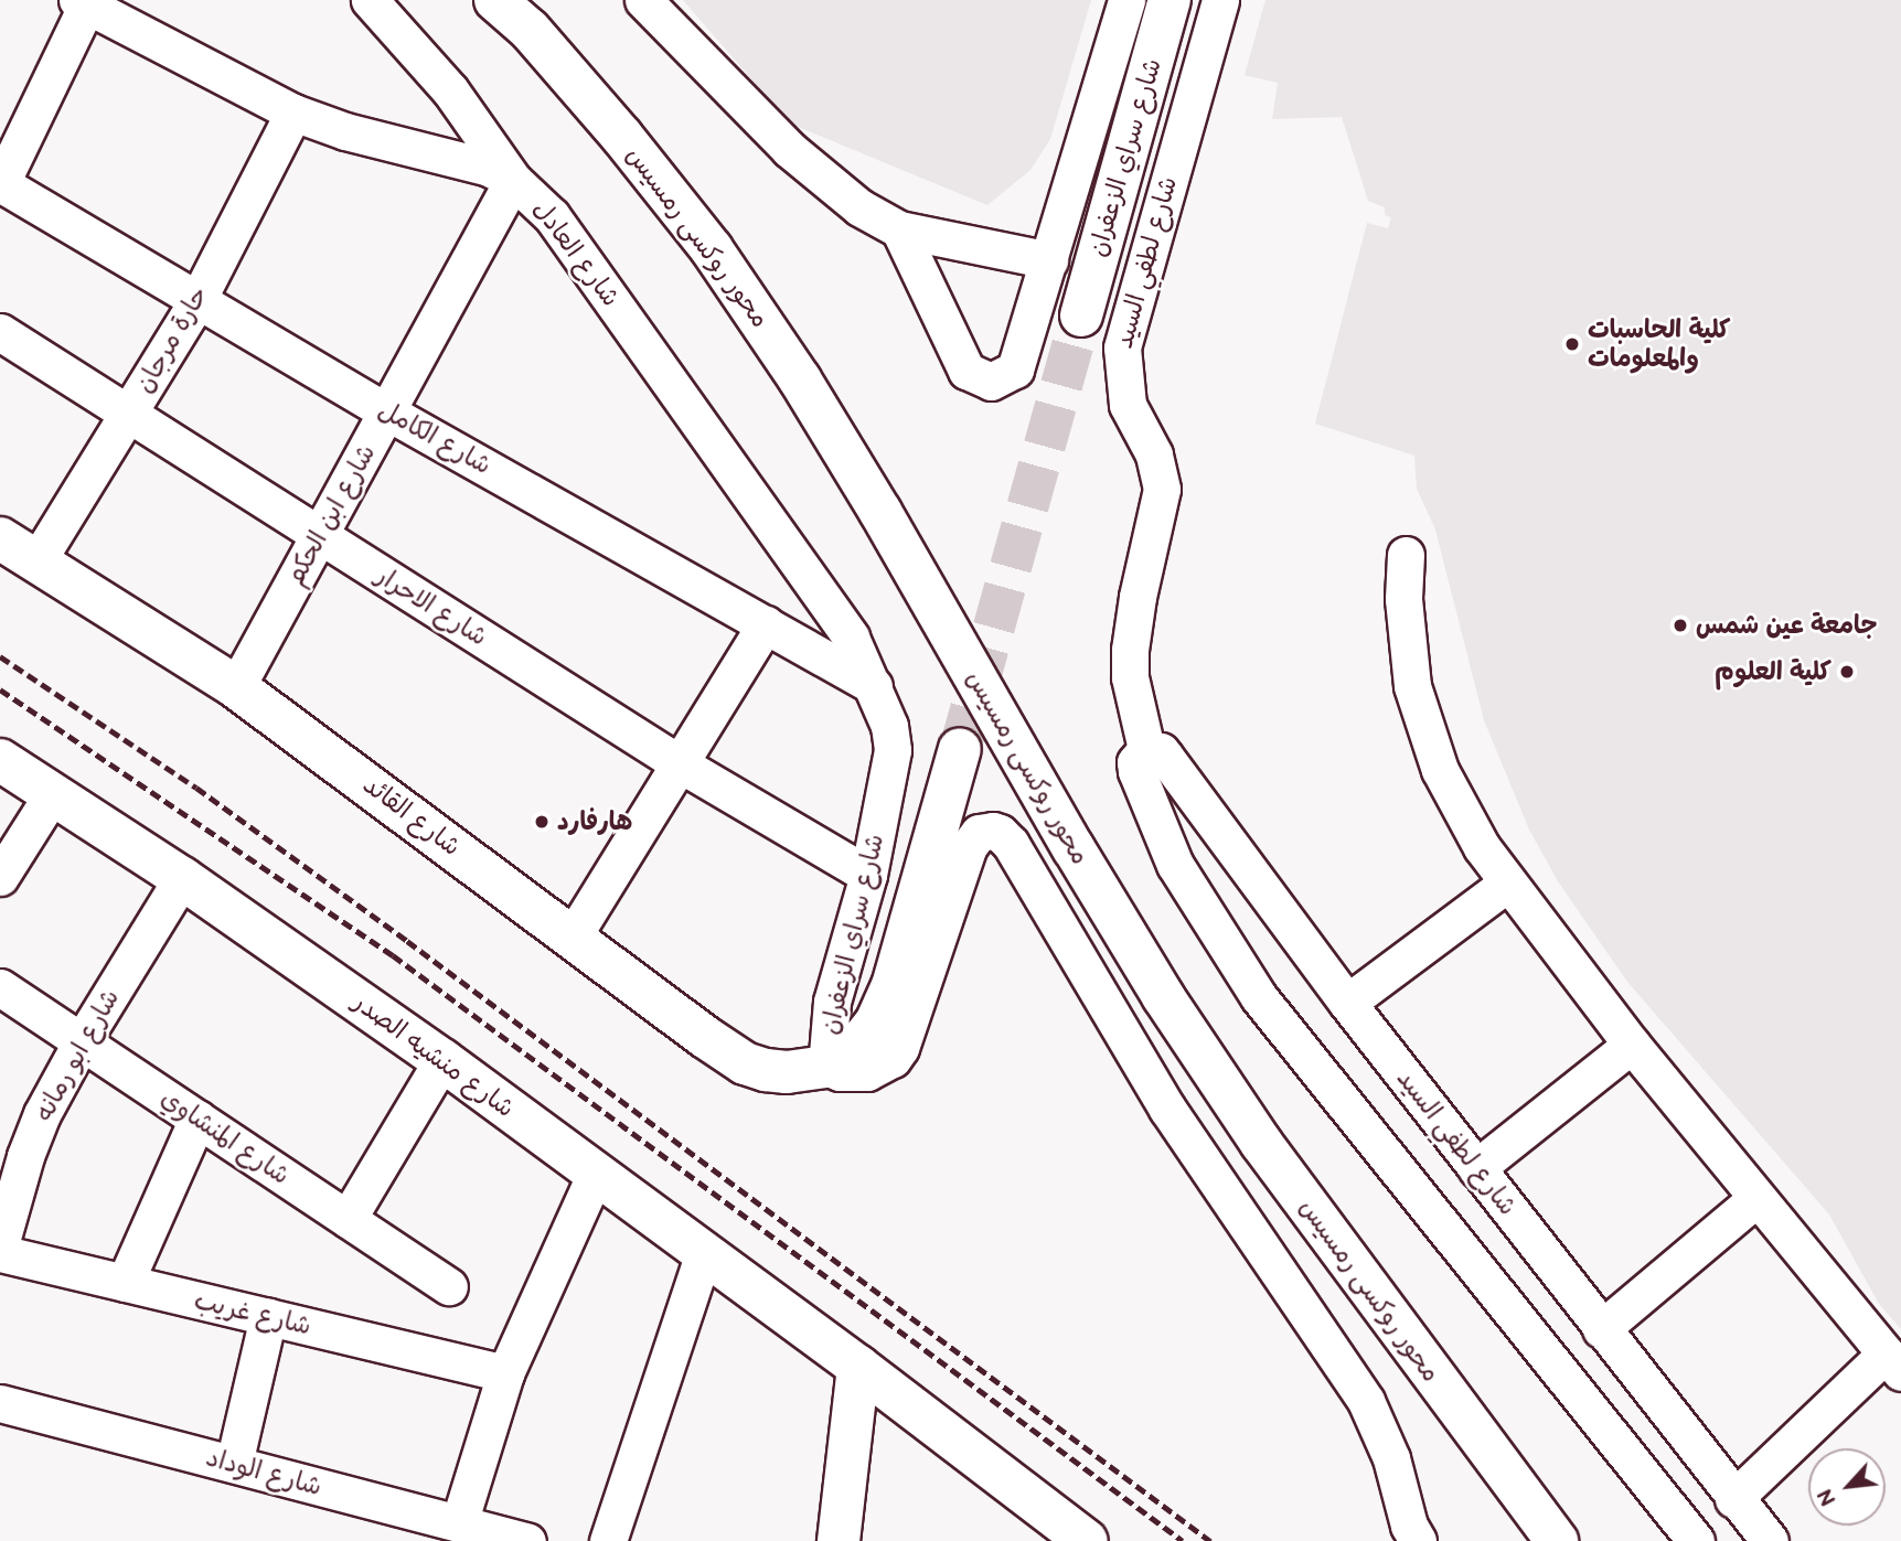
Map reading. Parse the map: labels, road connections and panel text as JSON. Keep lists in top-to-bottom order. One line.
{"streets":{"main road":["شارع سراي الزعفران","محور روكسى رمسيس","شارع القائد","شارع منشيه الصدر"],"street":["شارع العادل","شارع لطفي السيد","حارة مرجان","شارع الكامل","شارع ابن الحكم","شارع الاحرار","شارع ابو رمانه","شارع المنشاوي","شارع غريب","شارع الوداد"]},"crossings":[["شارع سراي الزعفران","شارع العادل"],["شارع سراي الزعفران","شارع الكامل"],["شارع سراي الزعفران","شارع الاحرار"],["شارع سراي الزعفران","شارع القائد"],["شارع العادل","حارة مرجان"],["شارع العادل","شارع الكامل"],["شارع العادل","شارع ابن الحكم"],["حارة مرجان","شارع الكامل"],["حارة مرجان","شارع الاحرار"],["حارة مرجان","شارع القائد"],["شارع الكامل","شارع ابن الحكم"],["شارع ابن الحكم","شارع الاحرار"],["شارع ابن الحكم","شارع القائد"],["شارع ابو رمانه","شارع منشيه الصدر"],["شارع ابو رمانه","شارع المنشاوي"]],"places":["كلية الحاسبات والمعلومات","جامعة عين شمس","كلية العلوم","هارفارد"],"north":"bottom left"}
